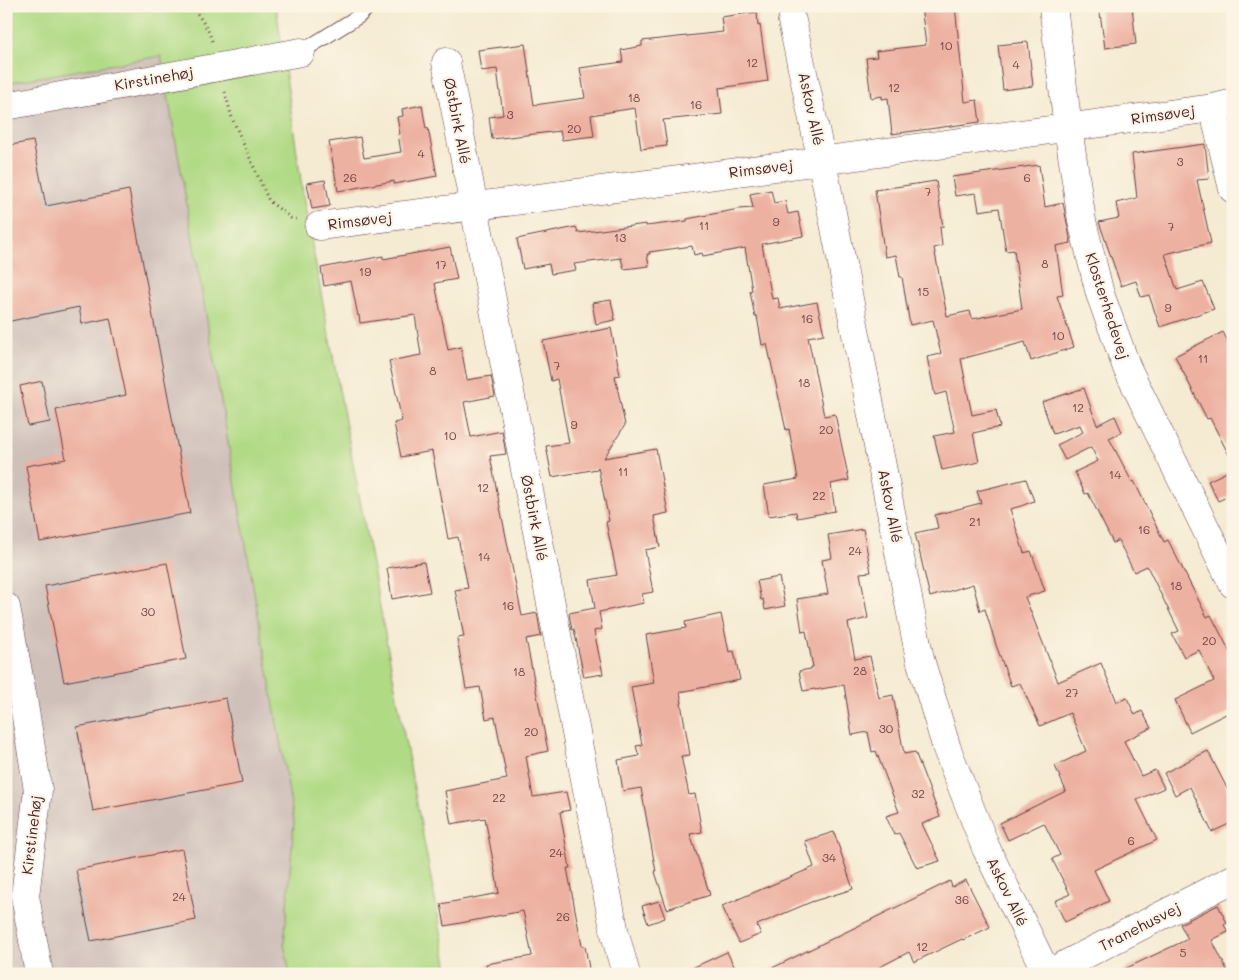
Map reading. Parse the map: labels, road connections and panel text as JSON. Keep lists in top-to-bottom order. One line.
{"streets":{"street":["Kirstinehøj","Askov Allé","Rimsøvej","Østbirk Allé","Klosterhedevej","Tranehusvej"]},"crossings":[["Askov Allé","Rimsøvej"],["Askov Allé","Tranehusvej"],["Rimsøvej","Østbirk Allé"],["Rimsøvej","Klosterhedevej"]],"house_numbers":["10","12","4","12","18","16","3","20","4","3","26","6","7","9","11","7","13","8","17","19","15","9","16","10","11","7","8","18","12","9","20","10","11","14","12","22","21","16","24","14","18","16","30","20","28","18","27","30","20","32","22","6","24","34","24","36","26","12","5"]}
